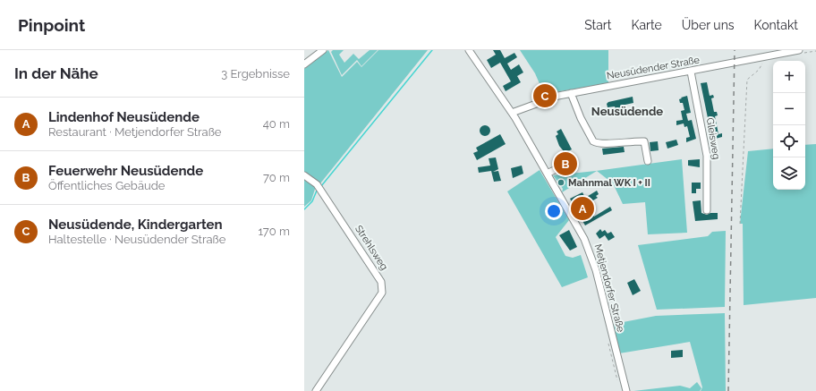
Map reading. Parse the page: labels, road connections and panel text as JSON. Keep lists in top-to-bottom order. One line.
{"streets":{"street":["Neusüdender Straße","Gleisweg","Strehlsweg","Metjendorfer Straße"]},"crossings":[["Neusüdender Straße","Gleisweg"],["Neusüdender Straße","Metjendorfer Straße"]],"districts":["Neusüdende"],"places":["Mahnmal WK I + II"],"page":{"header":"Pinpoint","nav":["Start","Karte","Über uns","Kontakt"],"heading":["In der Nähe","3 Ergebnisse"],"map_buttons":["+","−"],"pins":["C","B","A"],"list":[{"mark":"A","name":"Lindenhof Neusüdende","note":"Restaurant · Metjendorfer Straße","value":"40 m"},{"mark":"B","name":"Feuerwehr Neusüdende","note":"Öffentliches Gebäude","value":"70 m"},{"mark":"C","name":"Neusüdende, Kindergarten","note":"Haltestelle · Neusüdender Straße","value":"170 m"}]}}
